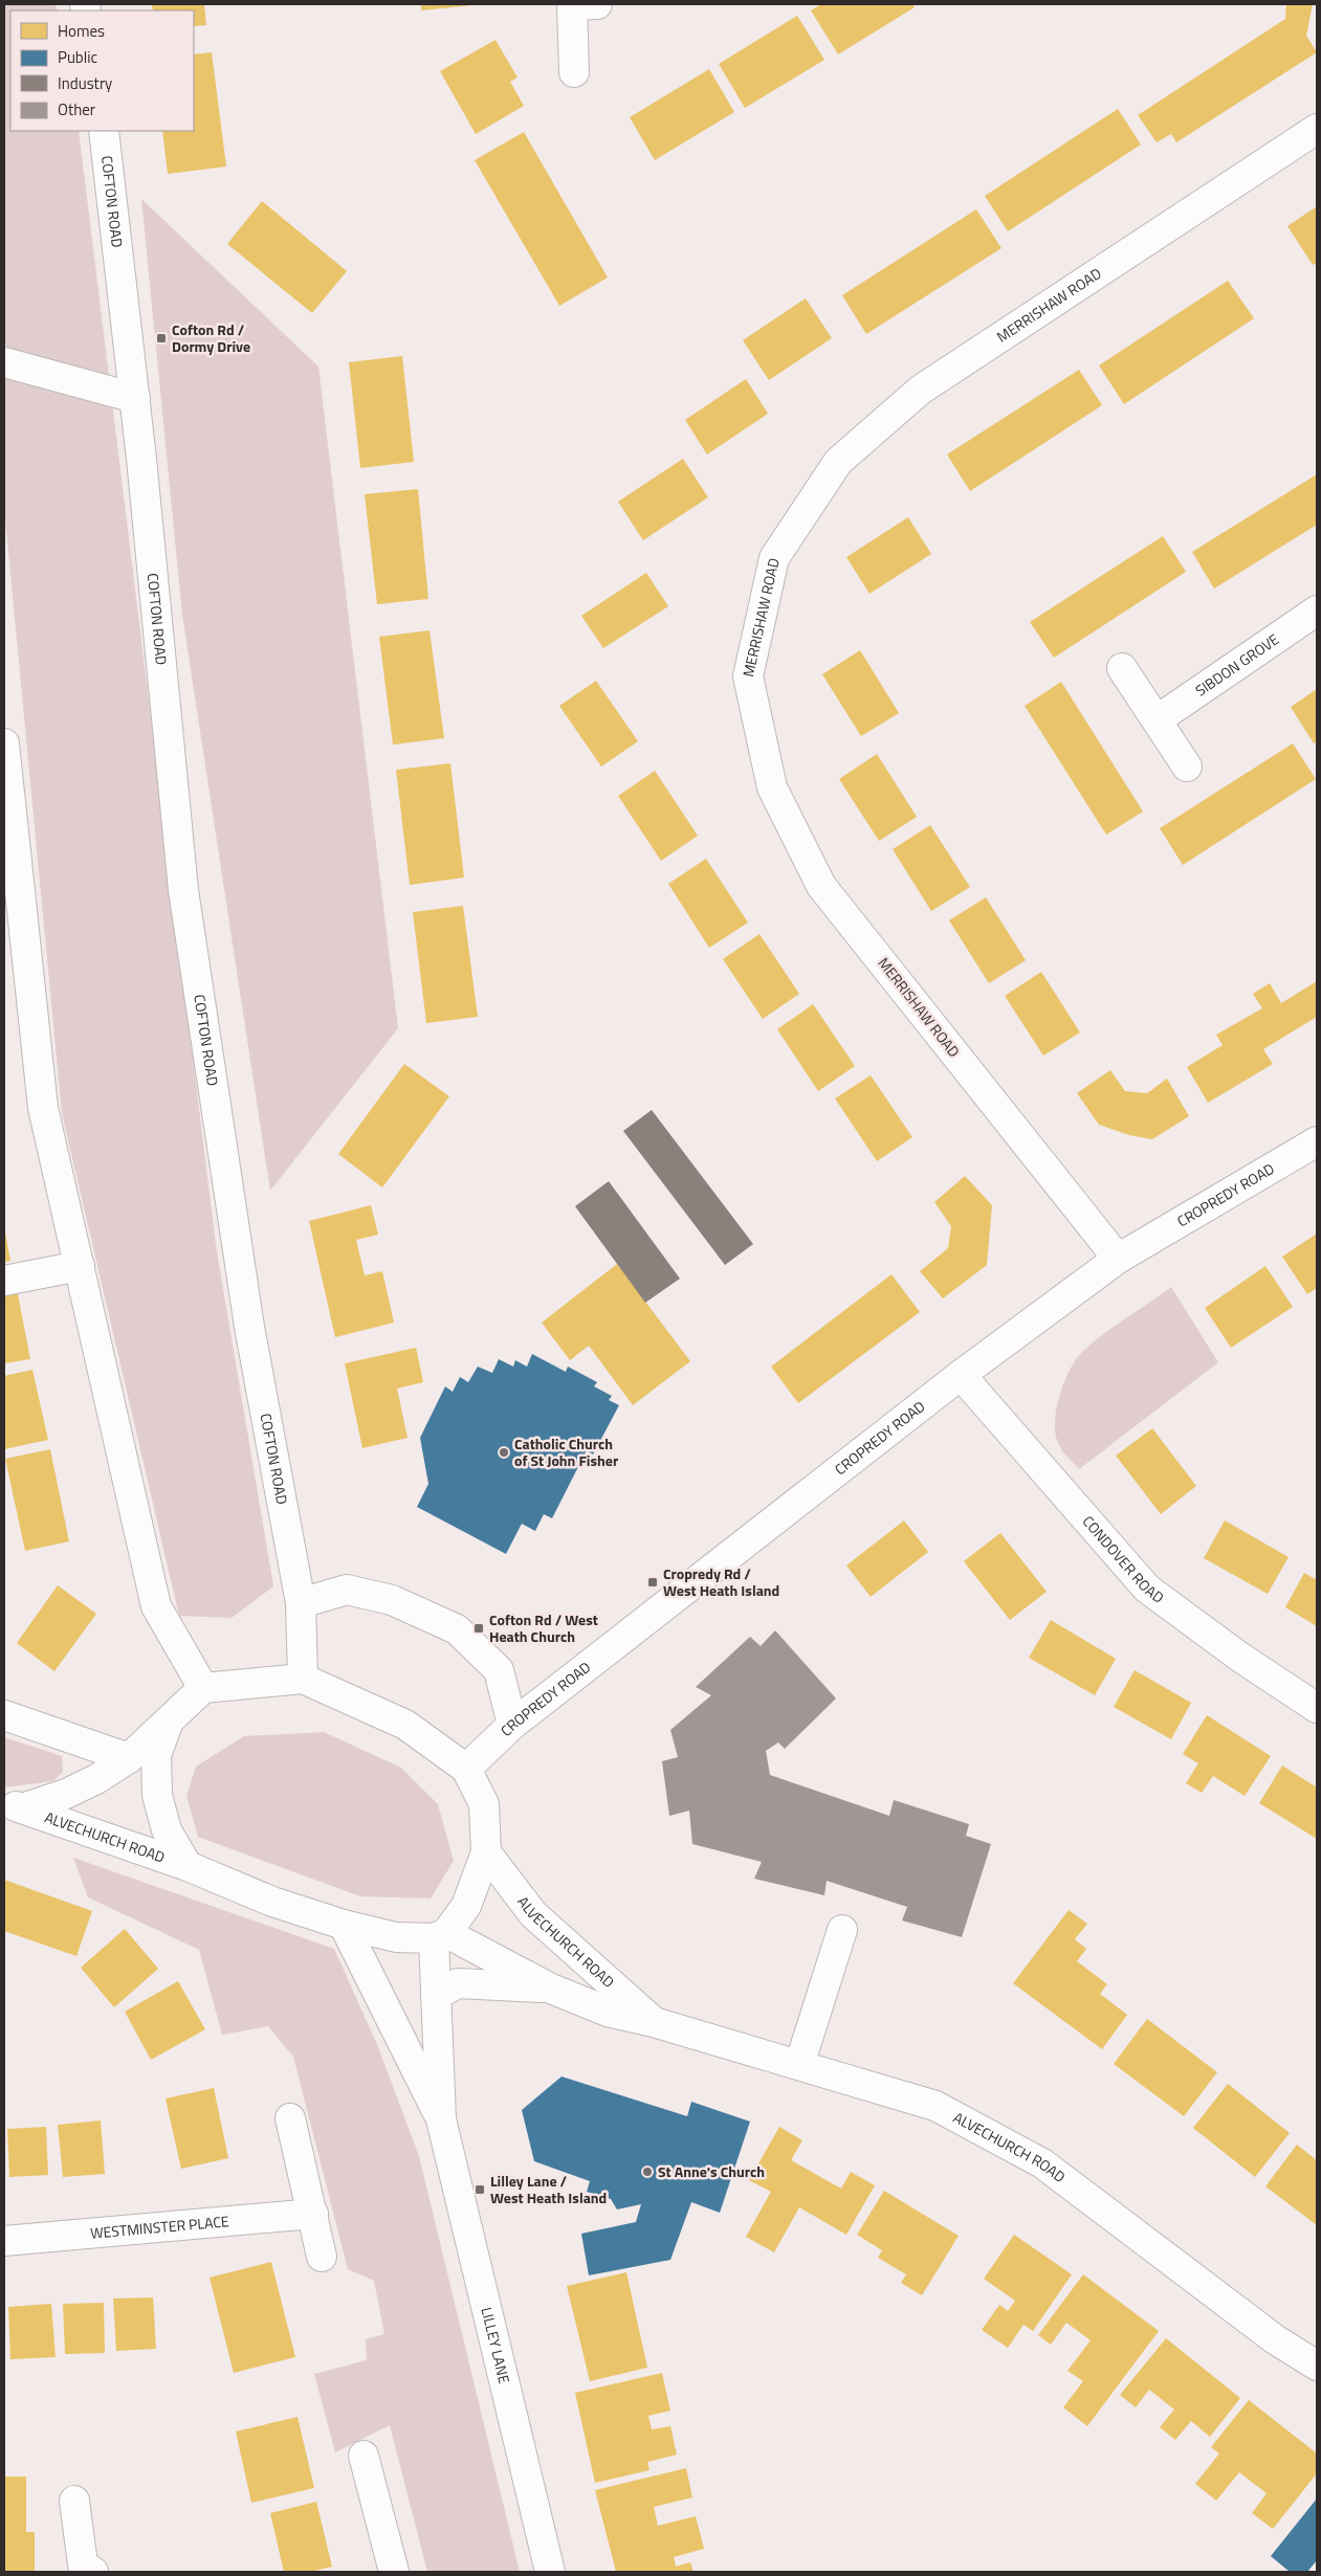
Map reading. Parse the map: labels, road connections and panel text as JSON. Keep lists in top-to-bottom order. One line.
{"streets":{"street":["COFTON ROAD","MERRISHAW ROAD","SIBDON GROVE","CROPREDY ROAD","CONDOVER ROAD","ALVECHURCH ROAD","WESTMINSTER PLACE","LILLEY LANE"]},"crossings":[["MERRISHAW ROAD","CROPREDY ROAD"],["CROPREDY ROAD","CONDOVER ROAD"],["ALVECHURCH ROAD","LILLEY LANE"]],"places":{"transit":["Cofton Rd / Dormy Drive","Cropredy Rd / West Heath Island","Cofton Rd / West Heath Church","Lilley Lane / West Heath Island"],"other":["Catholic Church of St John Fisher","St Anne's Church"]},"legend":["Homes","Public","Industry","Other"]}
